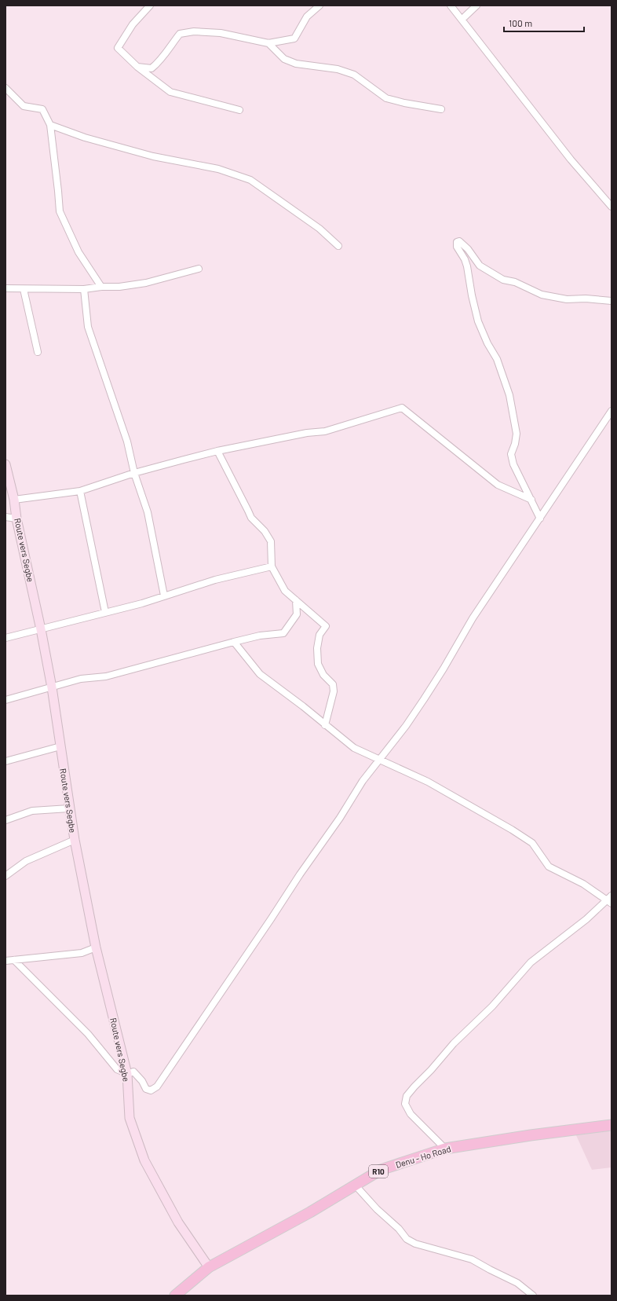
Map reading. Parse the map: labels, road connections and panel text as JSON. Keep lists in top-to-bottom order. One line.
{"streets":{"main road":["Route vers Segbe","Denu - Ho Road","R10"]},"crossings":[["Route vers Segbe","Denu - Ho Road"]],"scale_bar":"100 m"}
